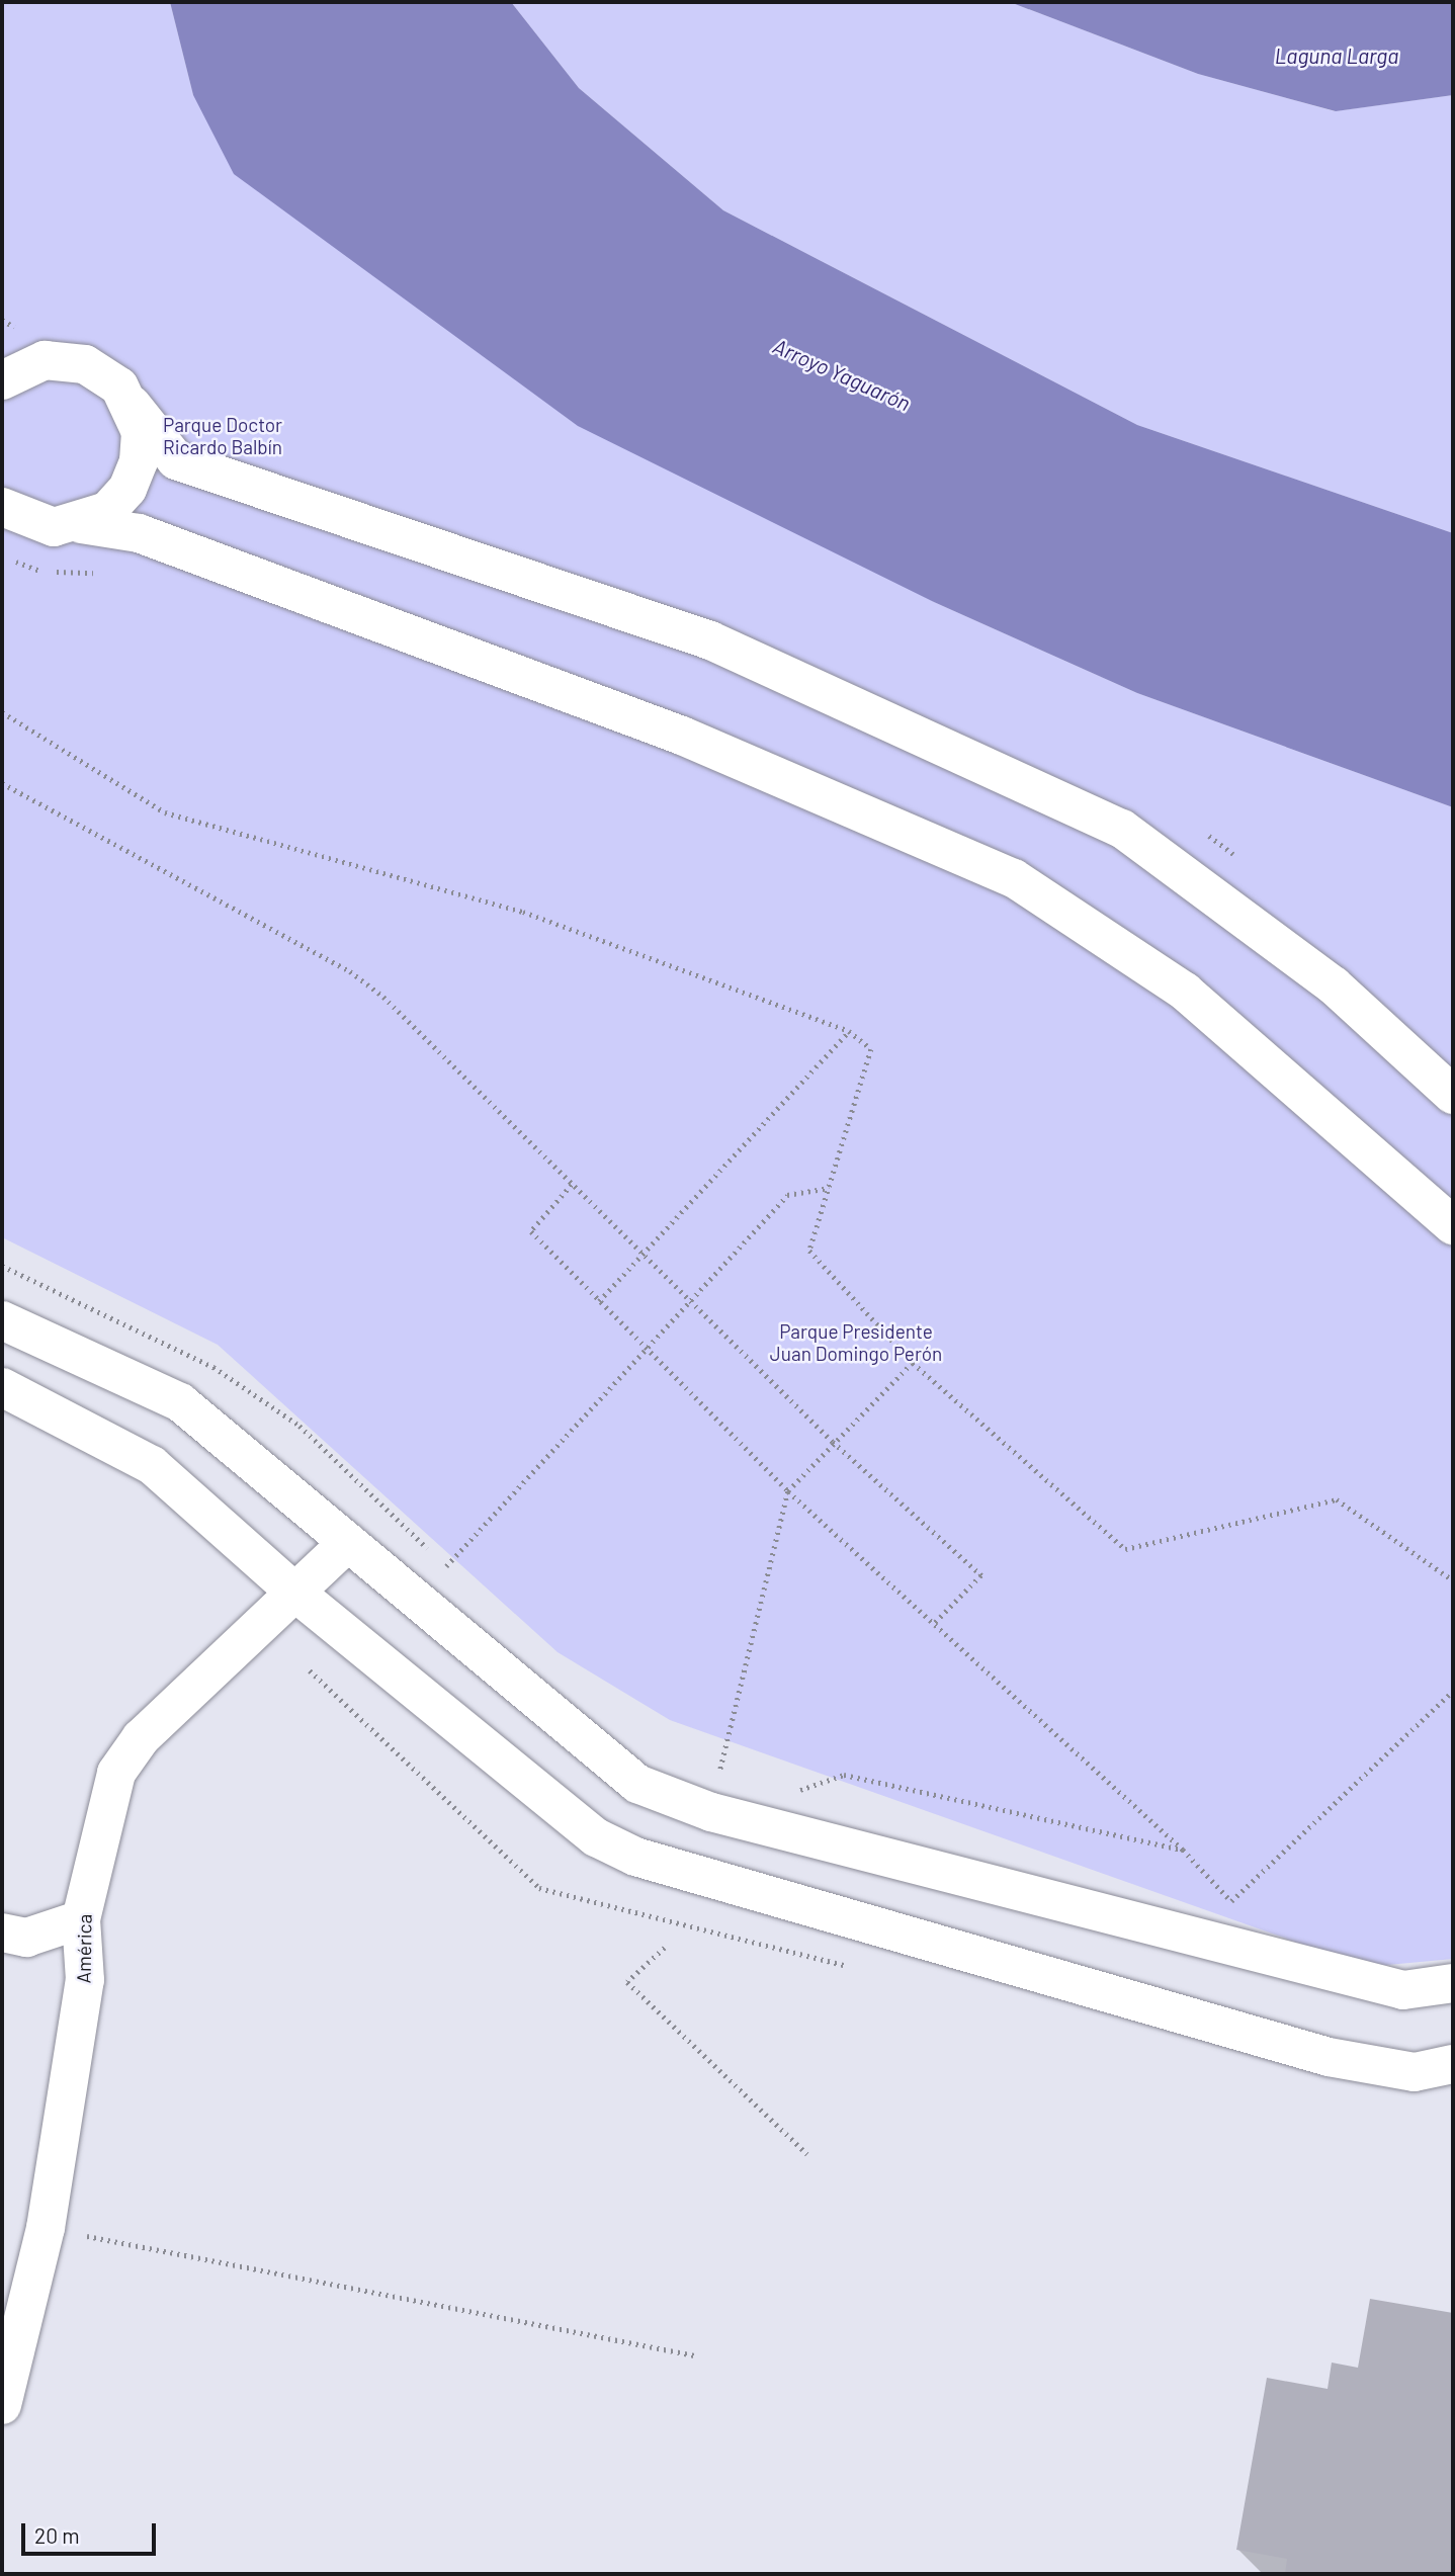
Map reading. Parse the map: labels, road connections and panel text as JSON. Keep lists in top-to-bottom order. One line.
{"streets":{"main road":["América"]},"water":["Laguna Larga","Arroyo Yaguarón"],"parks":["Parque Doctor Ricardo Balbín","Parque Presidente Juan Domingo Perón"],"scale_bar":"20 m"}
